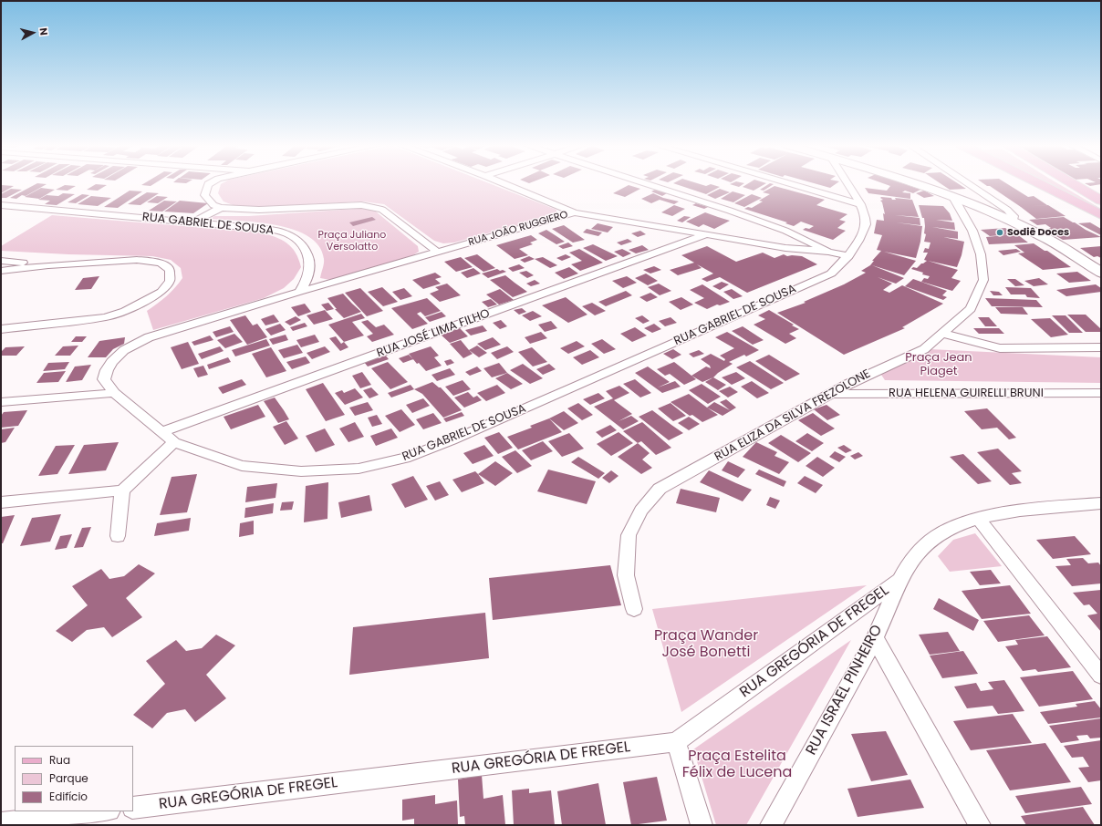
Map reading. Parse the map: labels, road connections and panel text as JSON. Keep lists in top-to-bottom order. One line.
{"streets":{"street":["RUA GABRIEL DE SOUSA","RUA JOÃO RUGGIERO","RUA JOSÉ LIMA FILHO","RUA HELENA GUIRELLI BRUNI","RUA ELIZA DA SILVA FREZOLONE","RUA GREGÓRIA DE FREGEL","RUA ISRAEL PINHEIRO"]},"crossings":[["RUA GABRIEL DE SOUSA","RUA JOÃO RUGGIERO"],["RUA GABRIEL DE SOUSA","RUA JOSÉ LIMA FILHO"],["RUA JOÃO RUGGIERO","RUA JOSÉ LIMA FILHO"],["RUA HELENA GUIRELLI BRUNI","RUA ELIZA DA SILVA FREZOLONE"],["RUA GREGÓRIA DE FREGEL","RUA ISRAEL PINHEIRO"]],"parks":["Praça Juliano Versolatto","Praça Jean Piaget","Praça Wander José Bonetti","Praça Estelita Félix de Lucena"],"places":["Sodiê Doces"],"legend":["Rua","Parque","Edifício"],"north":"right"}
